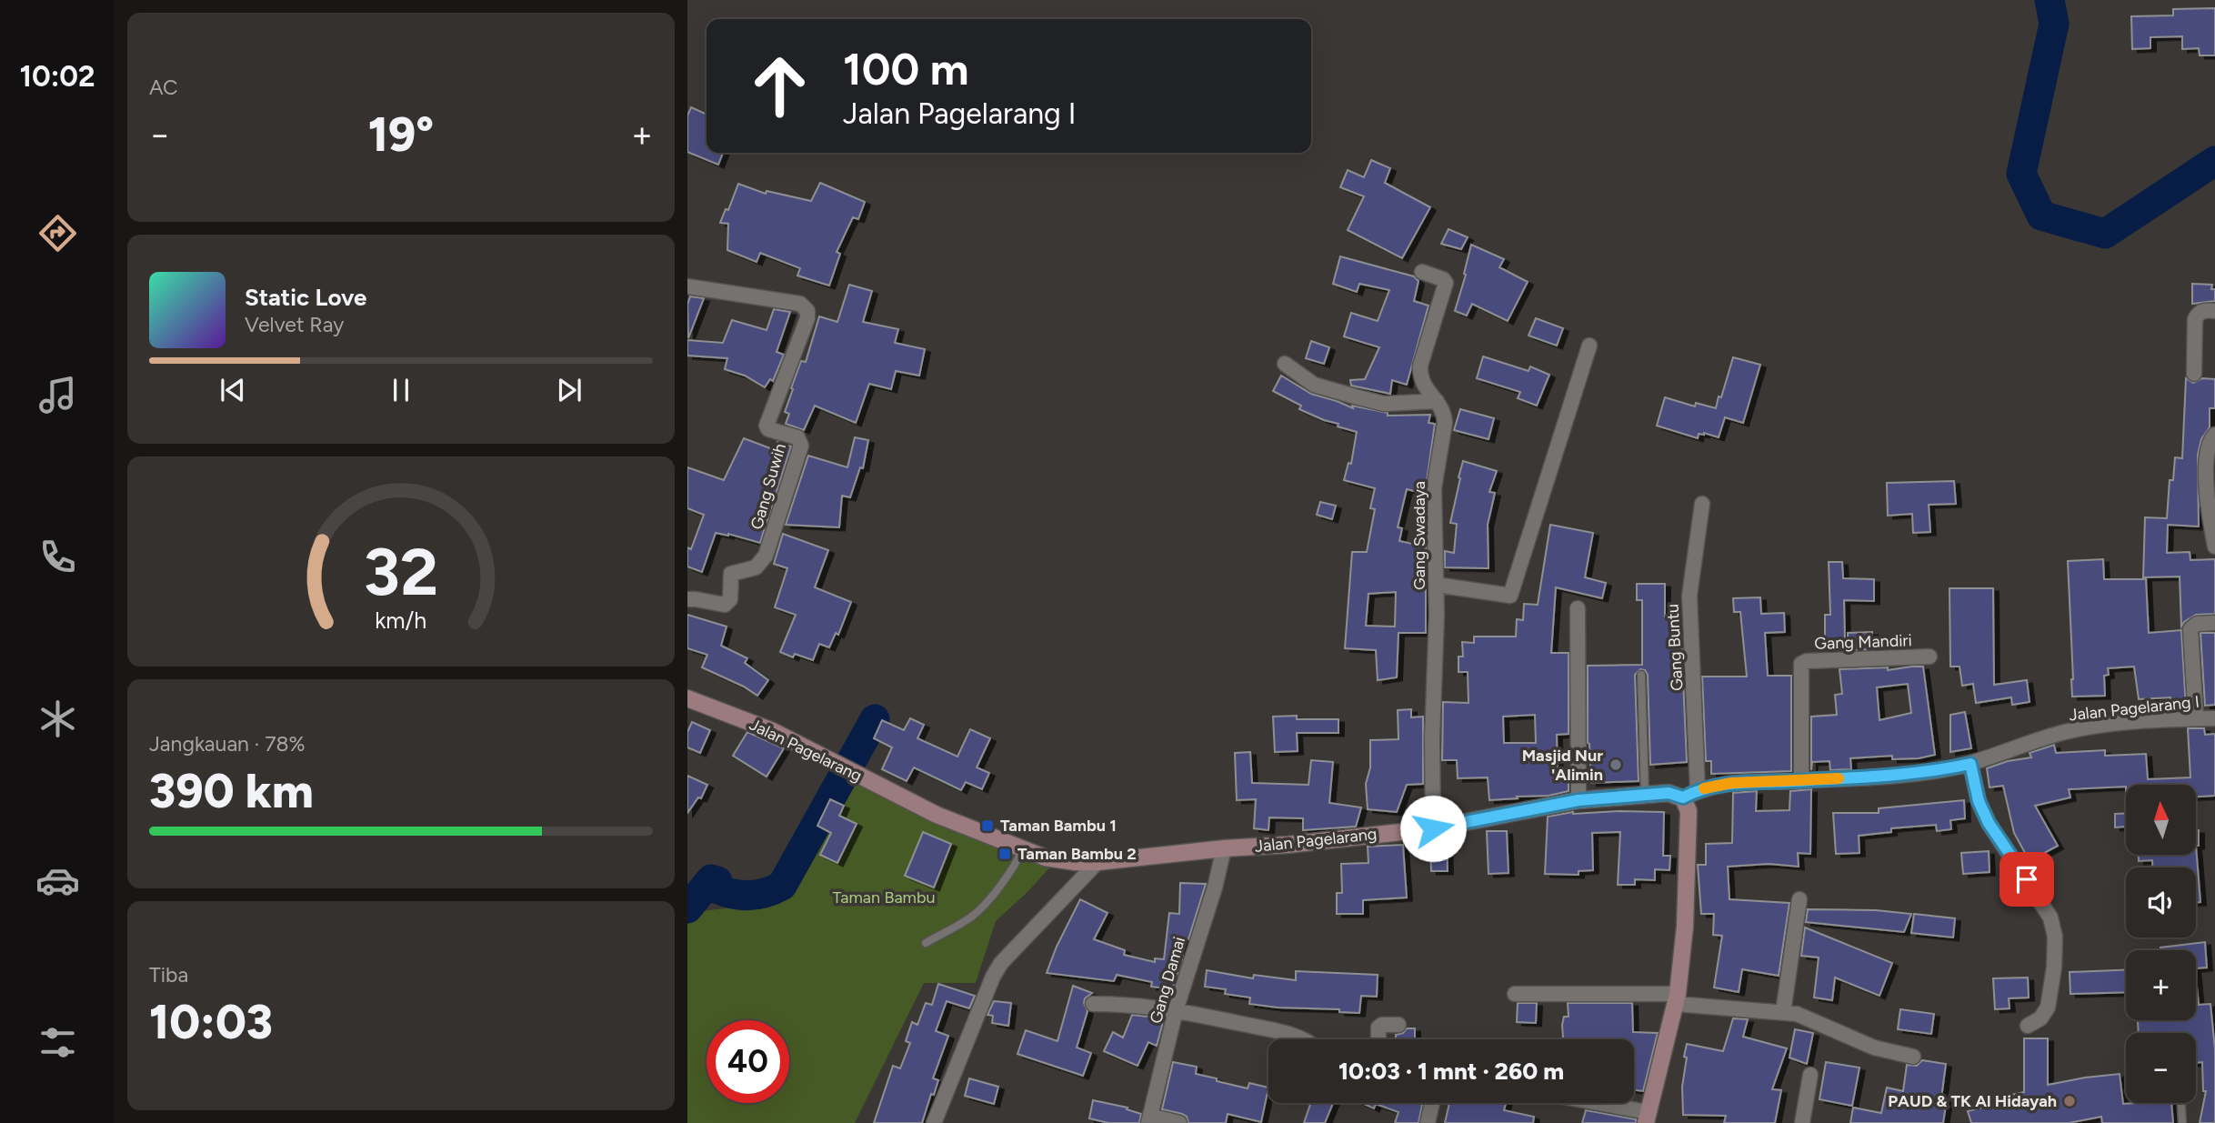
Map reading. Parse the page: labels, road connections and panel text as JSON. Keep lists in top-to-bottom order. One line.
{"streets":{"street":["Gang Suwih","Gang Swadaya","Gang Mandiri","Gang Buntu","Jalan Pagelarang I","Jalan Pagelarang","Gang Damai"]},"crossings":[["Gang Swadaya","Jalan Pagelarang"],["Gang Mandiri","Jalan Pagelarang I"],["Gang Buntu","Jalan Pagelarang I"],["Jalan Pagelarang I","Jalan Pagelarang"],["Jalan Pagelarang","Gang Damai"]],"parks":["Taman Bambu"],"places":{"other":["Masjid Nur 'Alimin","PAUD & TK Al Hidayah"],"transit":["Taman Bambu 1","Taman Bambu 2"]},"north":"top","page":{"tabs":"10:02","tile":["AC",["Jangkauan · 78%","390 km"],["Tiba","10:03"]],"turn":["100 m","Jalan Pagelarang I"],"heat":["−","19°","+"],"song":["Static Love","Velvet Ray"],"map_buttons":["+","−"],"limit":"40","trip":"10:03 · 1 mnt · 260 m","gauge":["32","km/h"]}}
